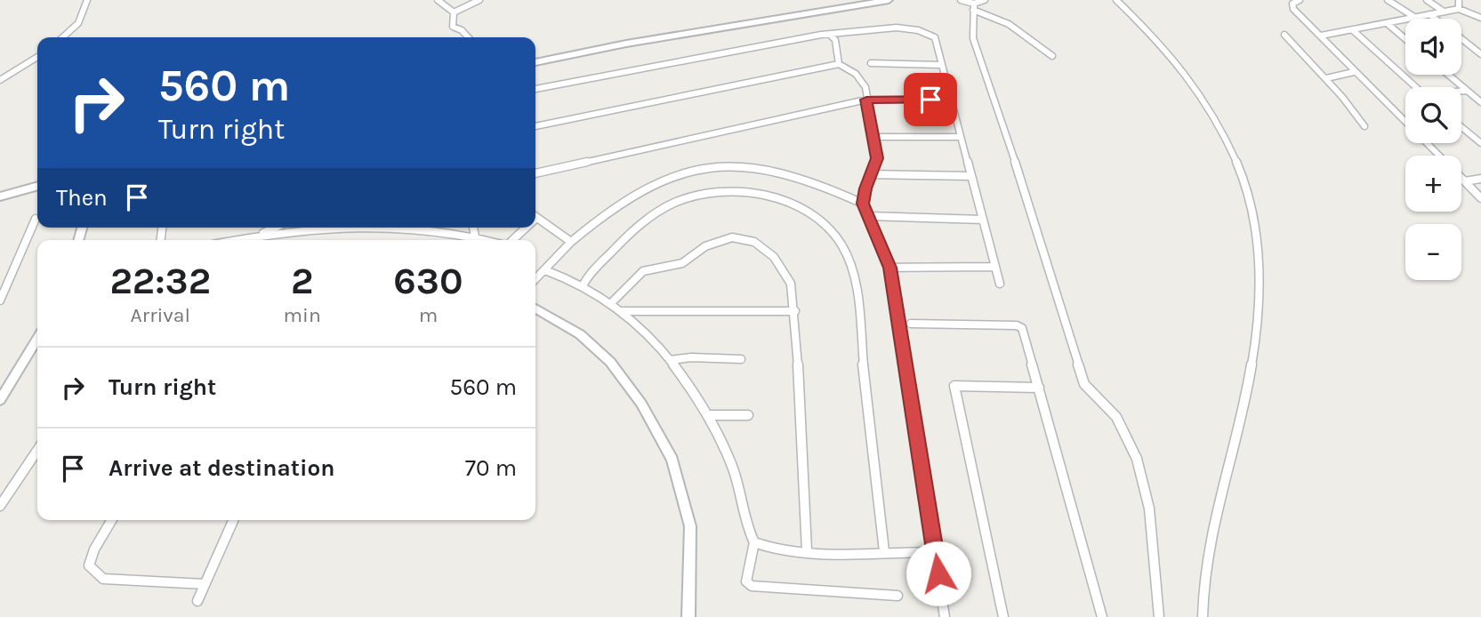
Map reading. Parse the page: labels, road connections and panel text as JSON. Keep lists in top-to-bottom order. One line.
{"page":{"map_buttons":["+","−"],"turn":["560 m","Turn right"],"then":"Then","eta":["22:32","Arrival","2","min","630","m"],"list":[{"name":"Turn right","value":"560 m"},{"name":"Arrive at destination","value":"70 m"}]}}
